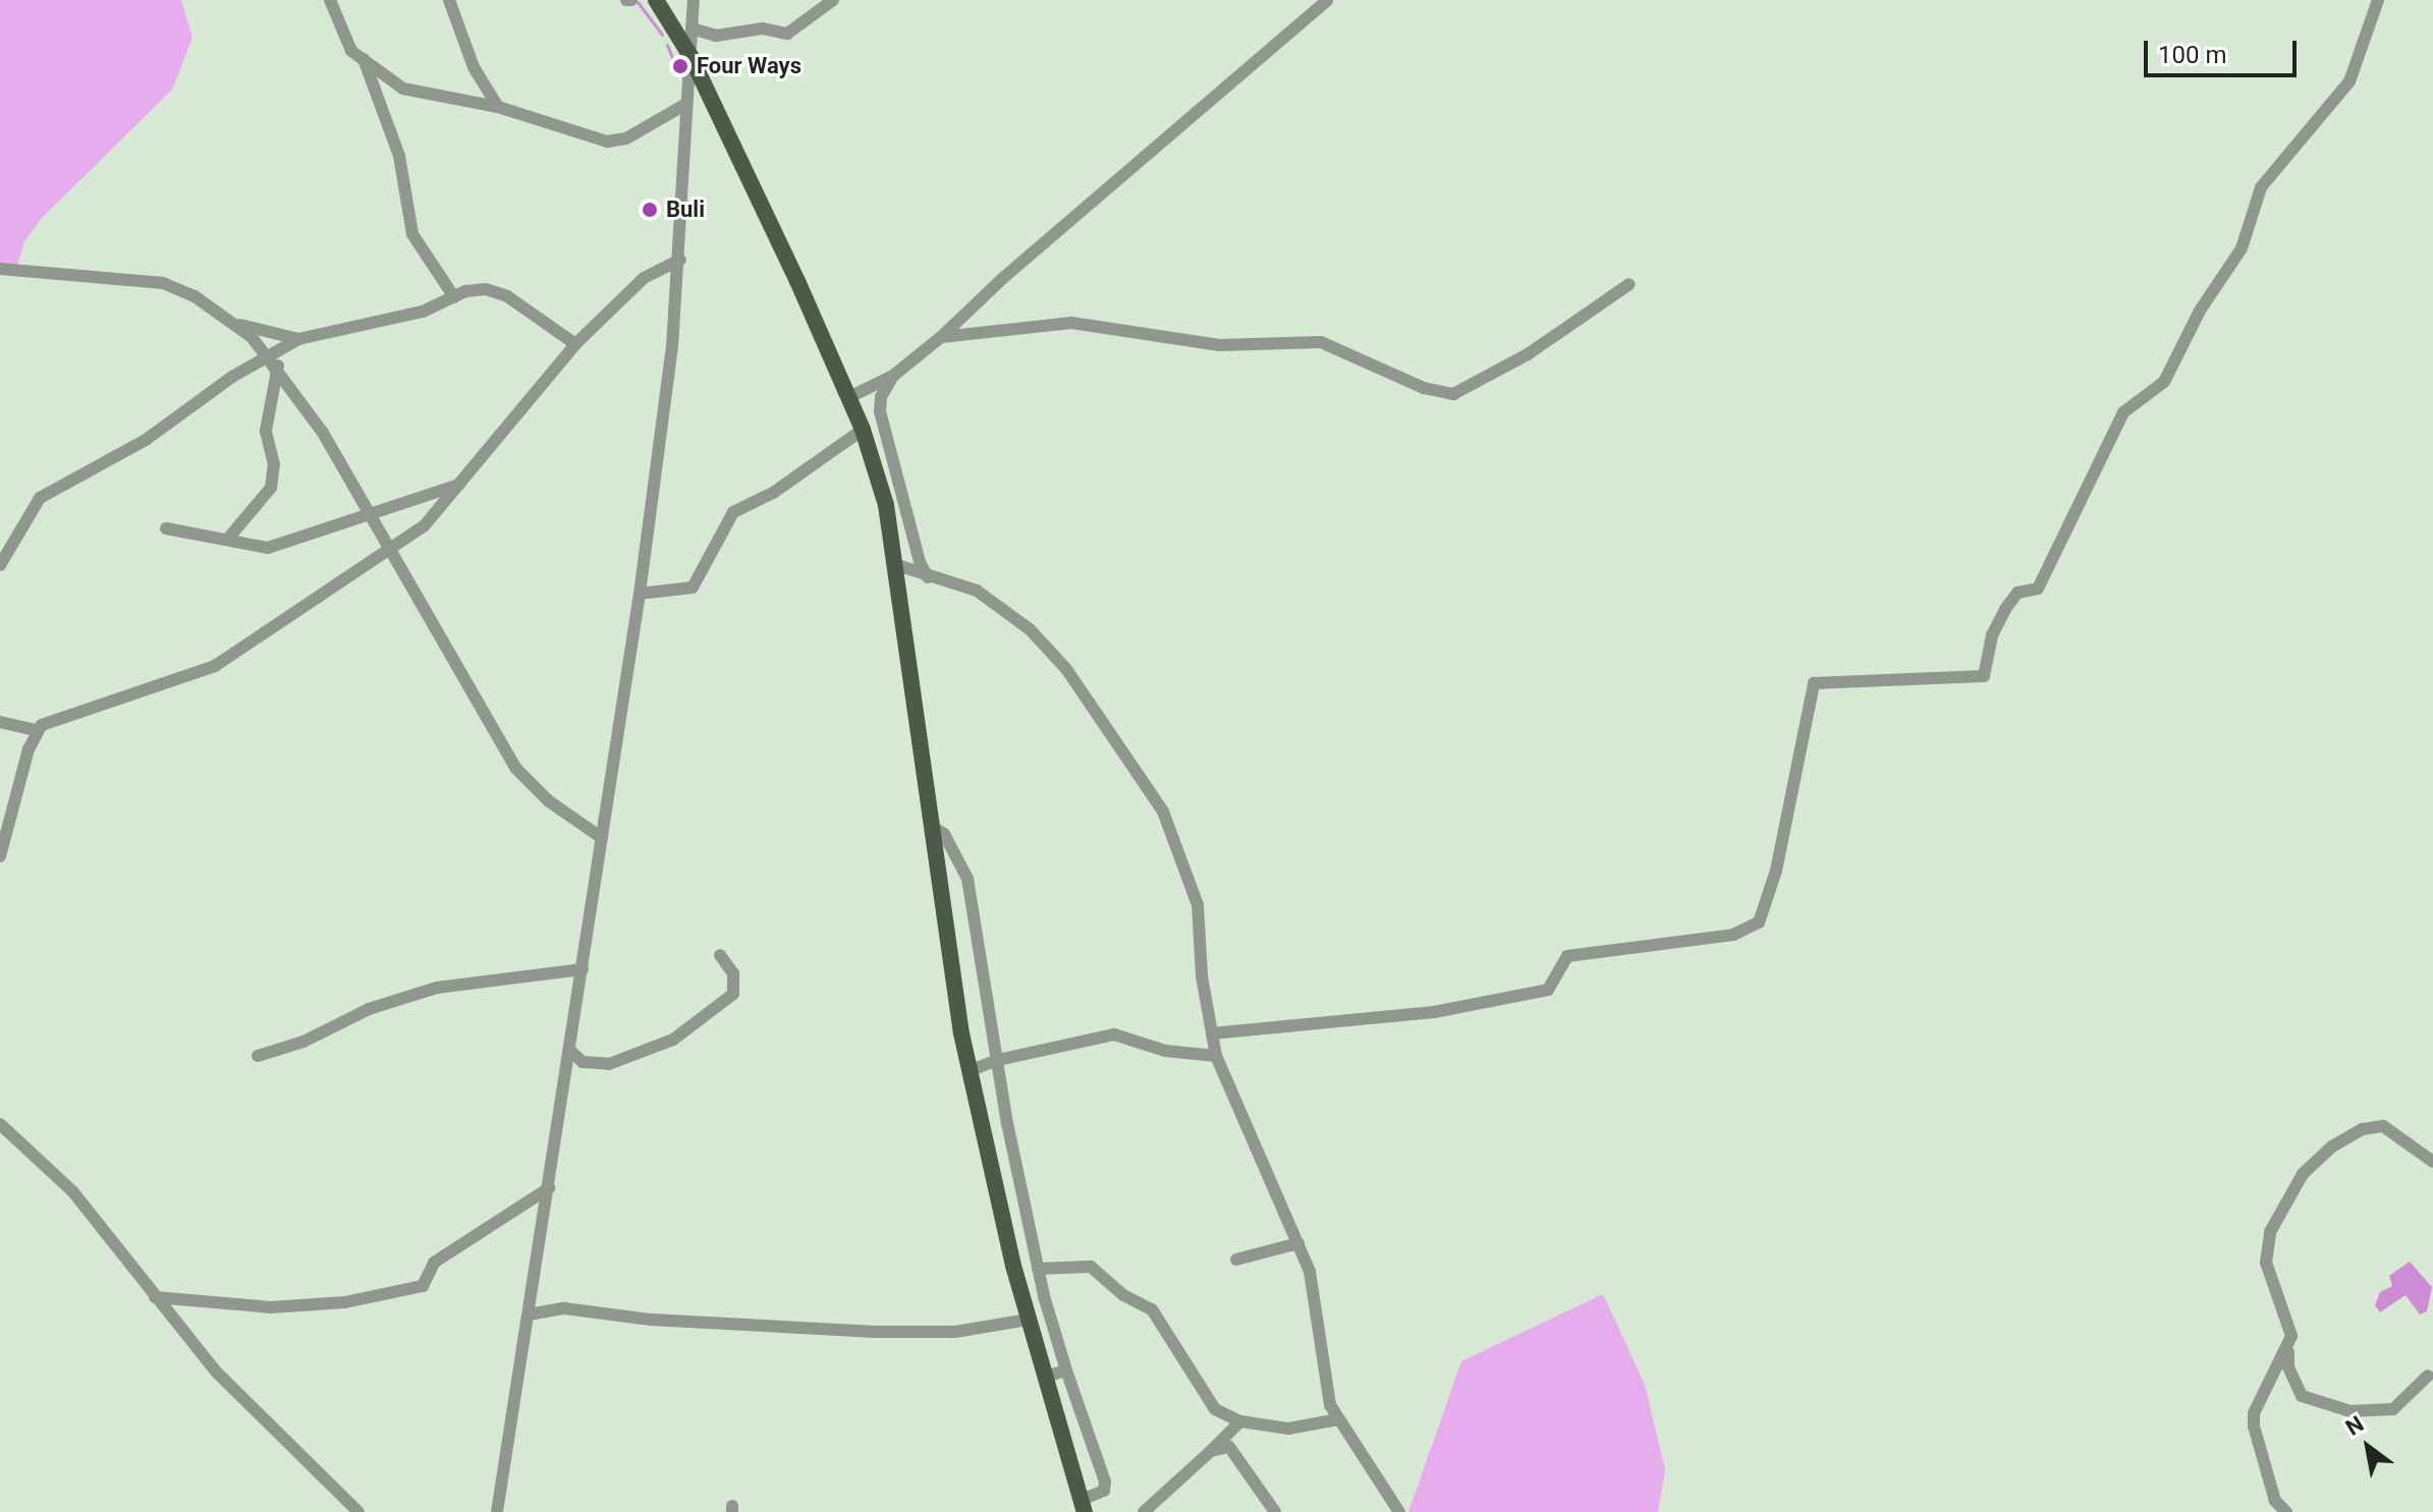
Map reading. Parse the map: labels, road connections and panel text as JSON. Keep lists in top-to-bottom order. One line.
{"places":["Four Ways","Buli"],"scale_bar":"100 m","north":"top left"}
